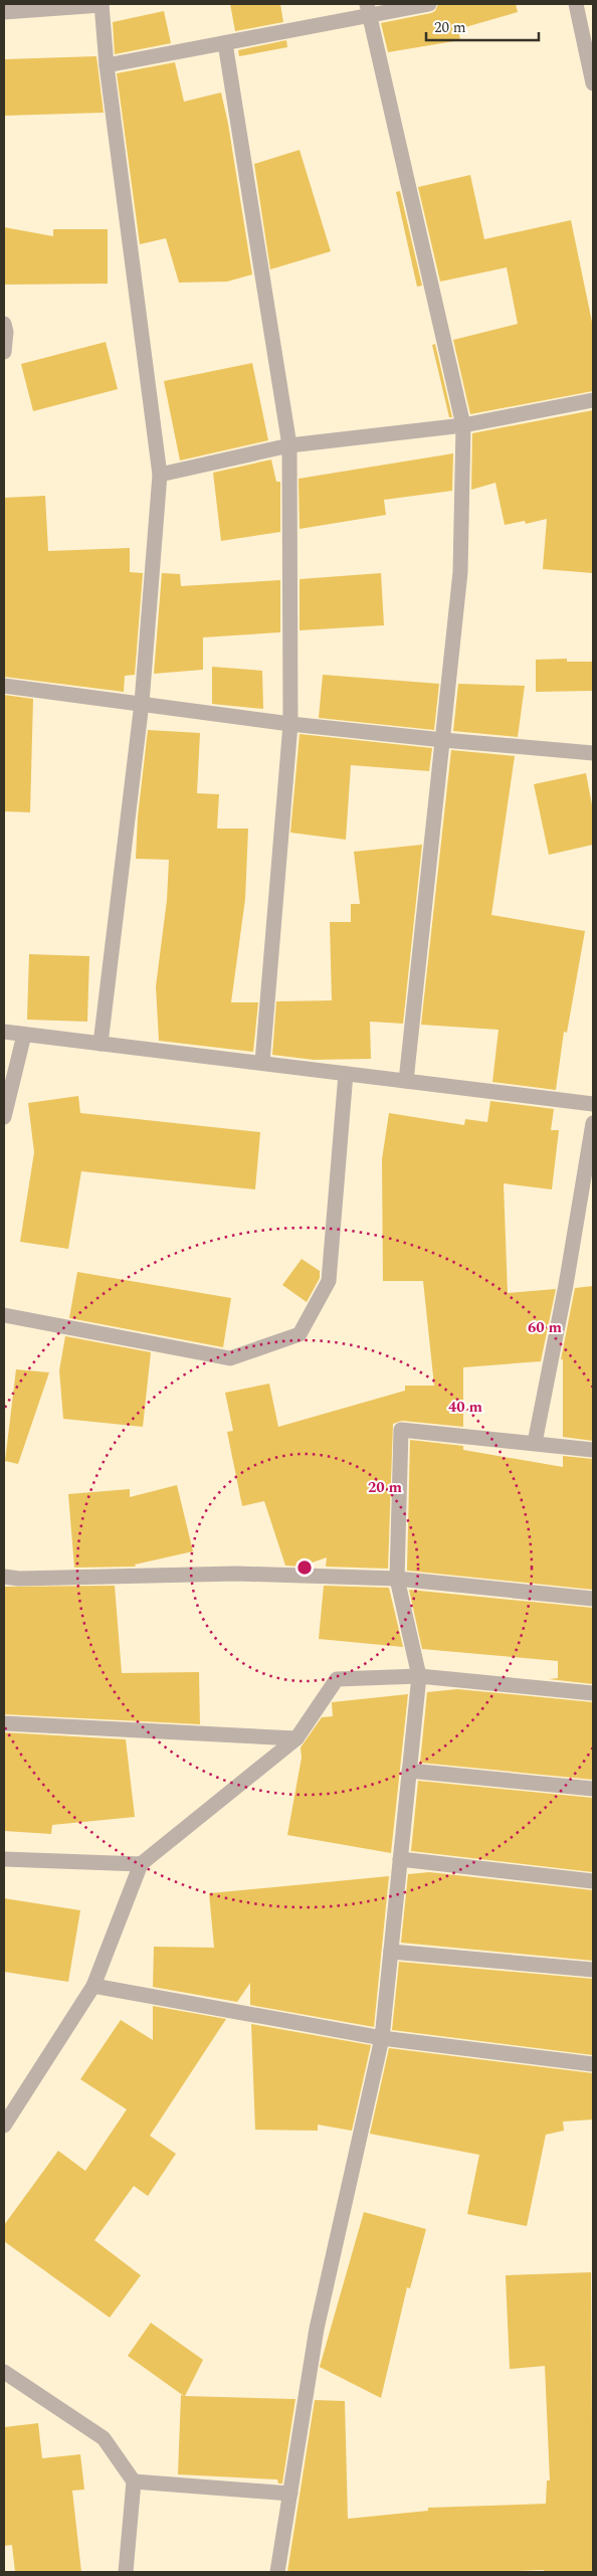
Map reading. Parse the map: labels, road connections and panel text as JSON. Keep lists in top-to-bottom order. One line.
{"scale_bar":"20 m","rings":["60 m","40 m","20 m"]}
